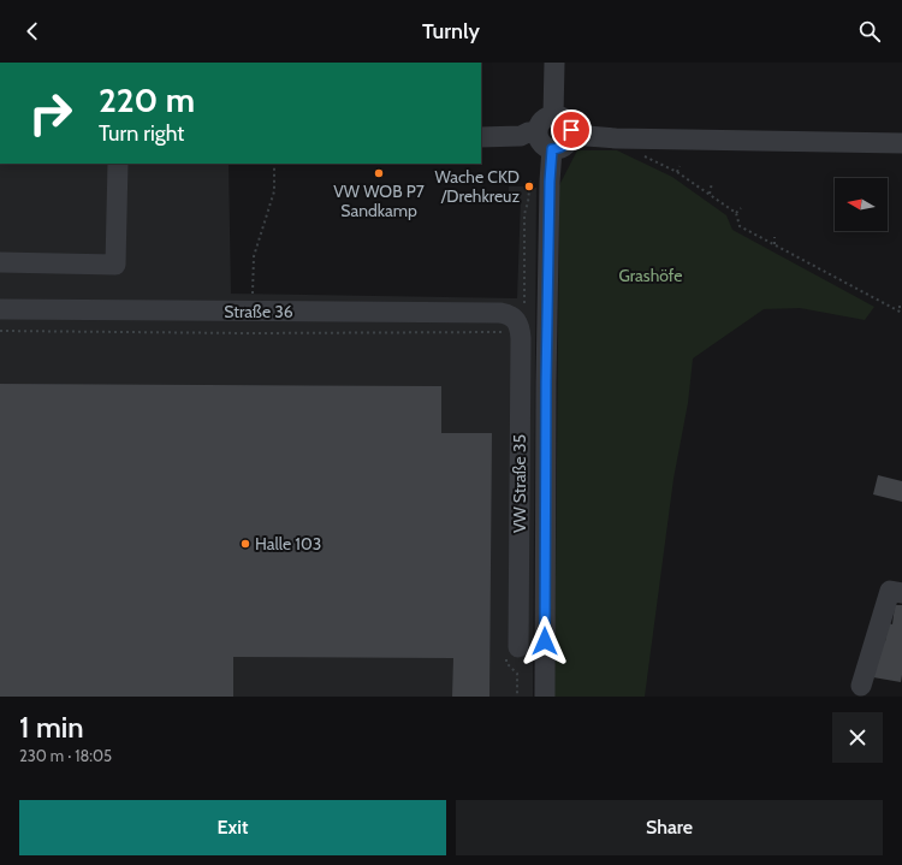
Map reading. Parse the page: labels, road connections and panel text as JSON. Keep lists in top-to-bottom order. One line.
{"streets":{"street":["Straße 36","VW Straße 35"]},"crossings":[["Straße 36","VW Straße 35"]],"parks":["Grashöfe"],"places":["VW WOB P7 Sandkamp","Wache CKD /Drehkreuz","Halle 103"],"north":"left","page":{"header":"Turnly","turn":["220 m","Turn right"],"heading":["1 min","230 m · 18:05"],"buttons":["Exit","Share"]}}
